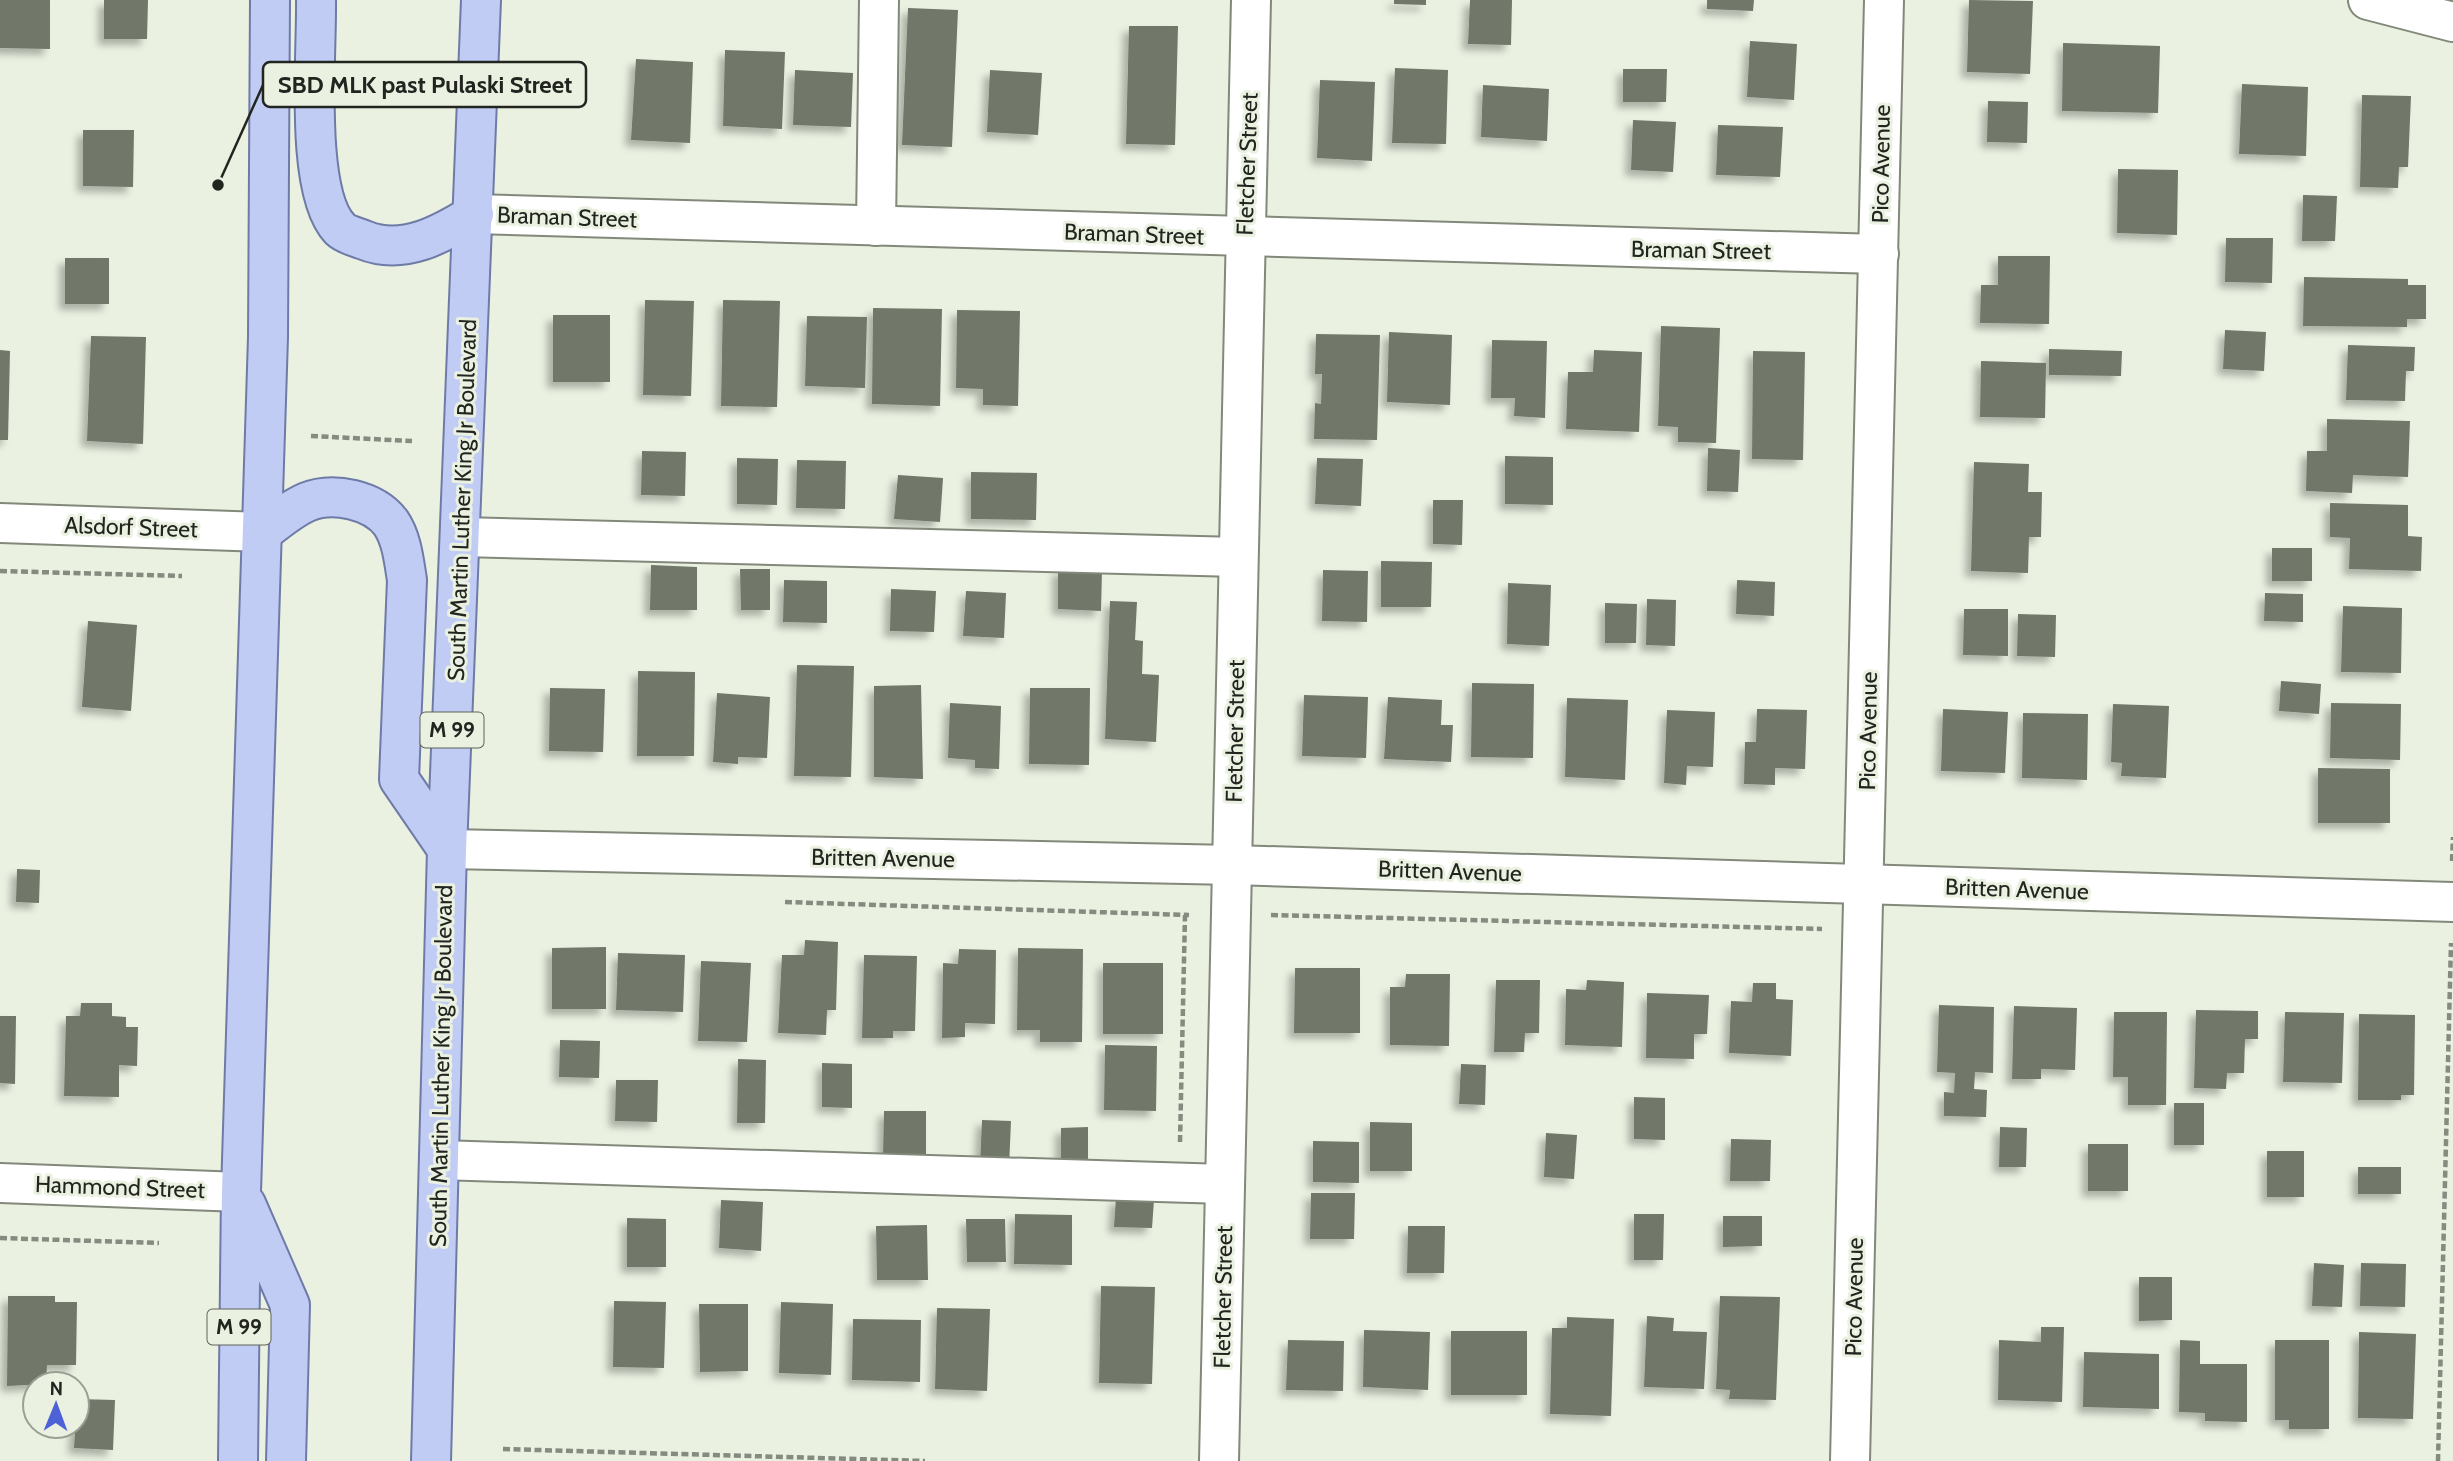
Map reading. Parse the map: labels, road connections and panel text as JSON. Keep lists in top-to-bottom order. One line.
{"streets":{"main road":["South Martin Luther King Jr Boulevard","M 99"],"street":["Fletcher Street","Pico Avenue","Braman Street","Alsdorf Street","Britten Avenue","Hammond Street"]},"crossings":[["Fletcher Street","Braman Street"],["Fletcher Street","Britten Avenue"],["Pico Avenue","Braman Street"],["Pico Avenue","Britten Avenue"],["Braman Street","South Martin Luther King Jr Boulevard"],["South Martin Luther King Jr Boulevard","Britten Avenue"],["Alsdorf Street","M 99"],["M 99","Hammond Street"]],"places":["SBD MLK past Pulaski Street"],"north":"top"}
